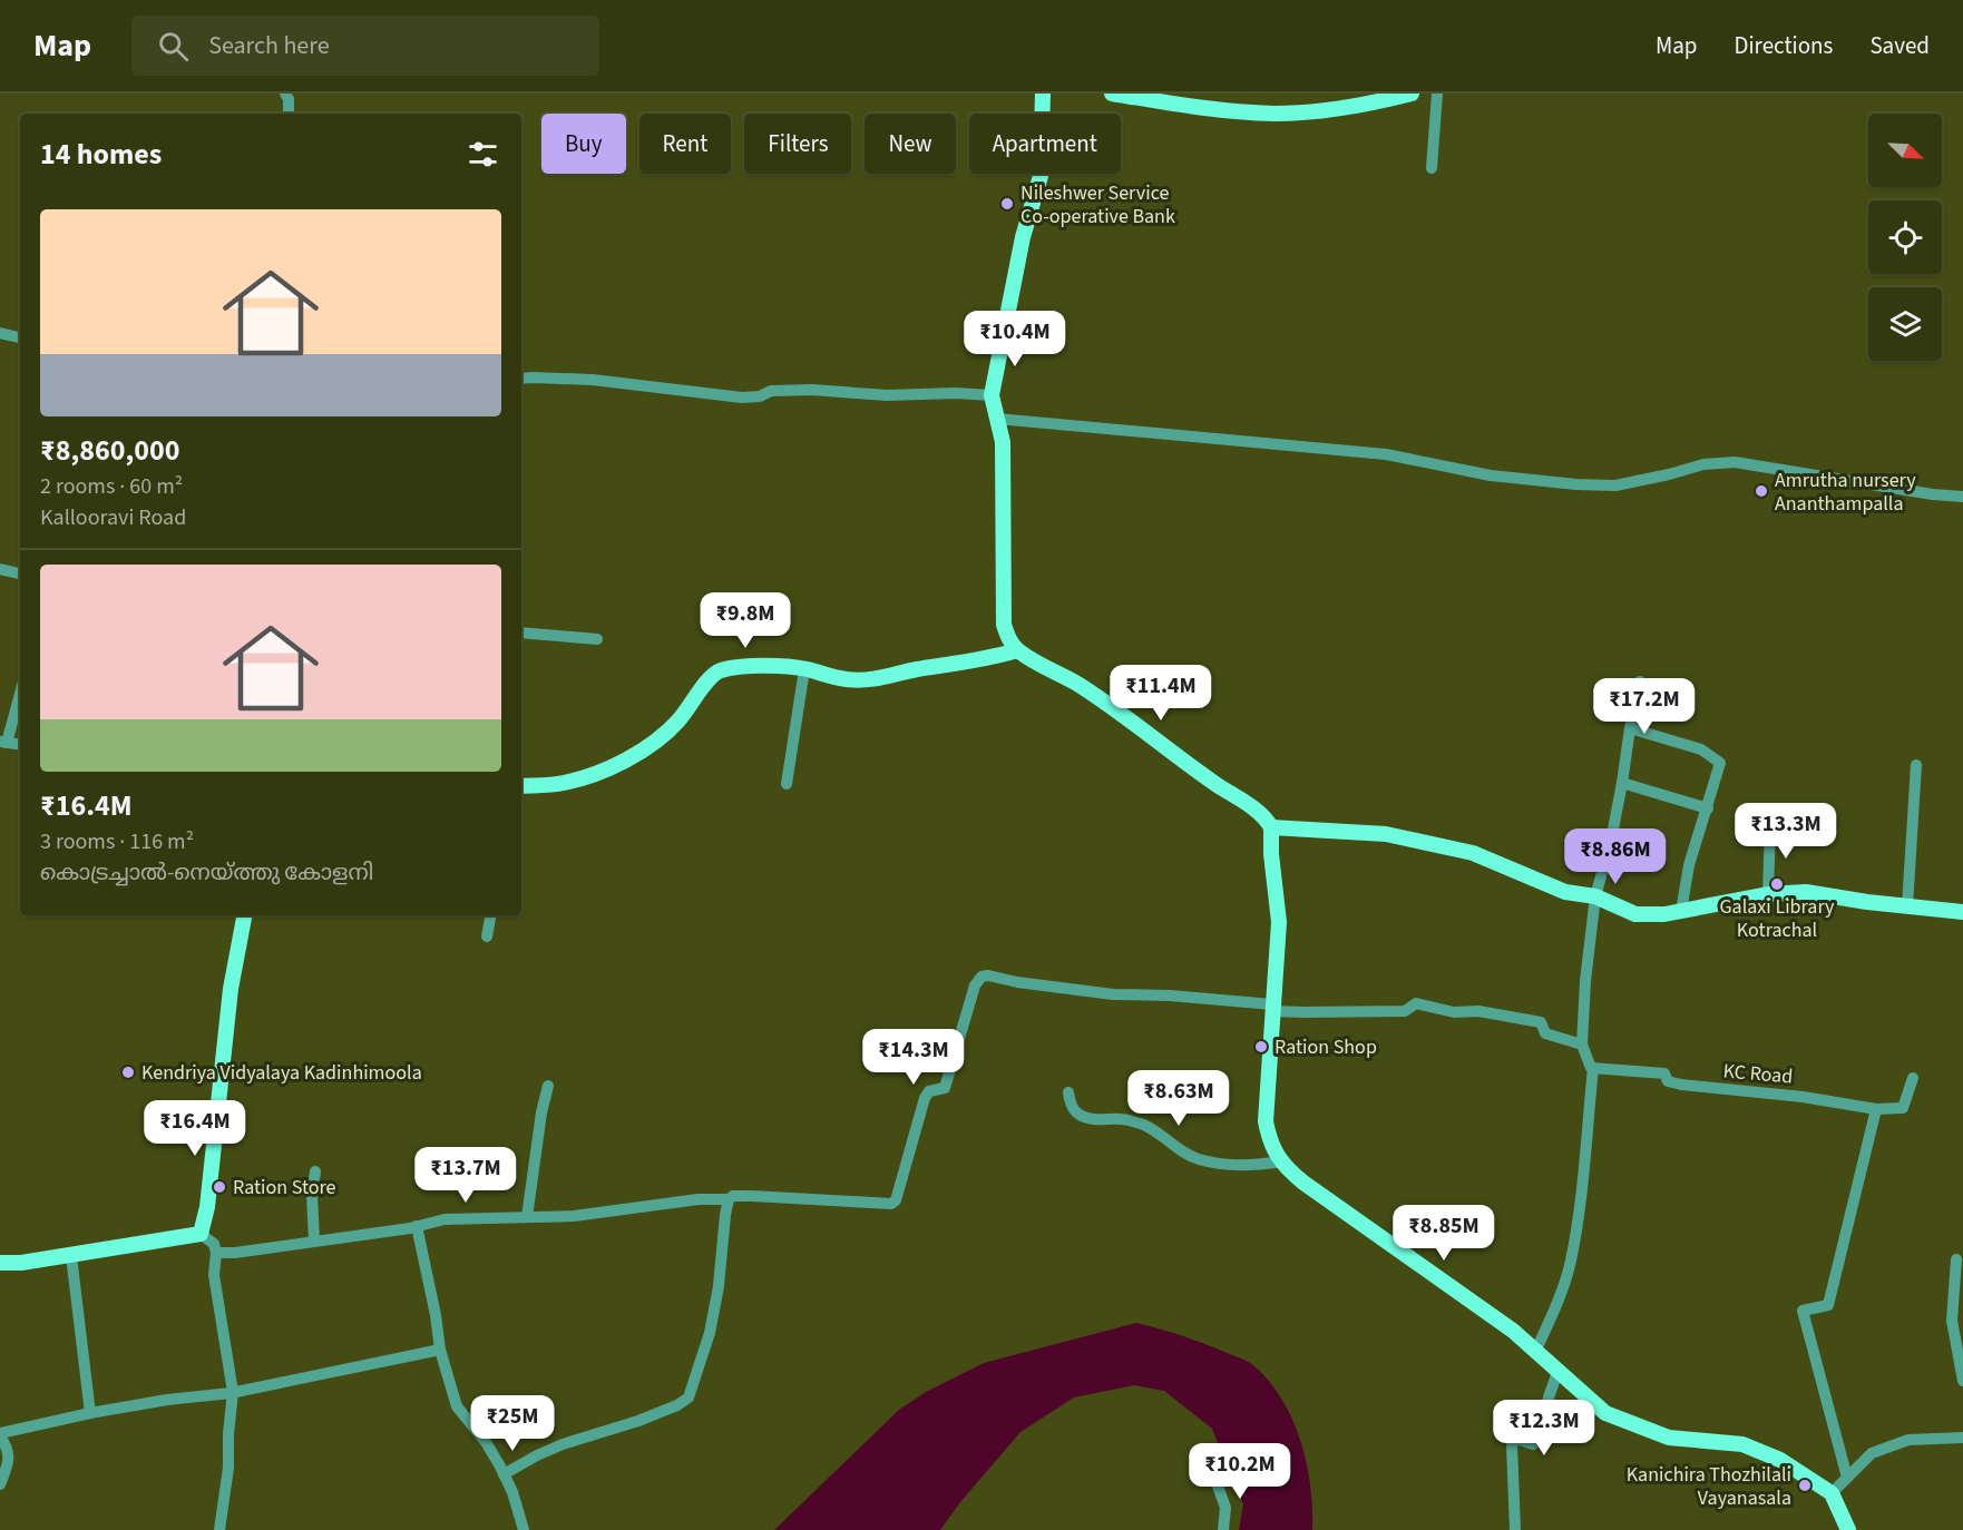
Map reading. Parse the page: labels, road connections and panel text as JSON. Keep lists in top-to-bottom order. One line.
{"streets":{"street":["KC Road"]},"places":["Nileshwer Service Co-operative Bank","Amrutha nursery Ananthampalla","Galaxi Library Kotrachal","Ration Shop","Kendriya Vidyalaya Kadinhimoola","Ration Store","Kanichira Thozhilali Vayanasala"],"north":"bottom right","page":{"header":"Map","search":"Search here","nav":["Map","Directions","Saved"],"chip":["Buy","Rent","Filters","New","Apartment"],"heading":"14 homes","list":[{"name":"₹8,860,000","note":"2 rooms · 60 m² · Kallooravi Road"},{"name":"₹16.4M","note":"3 rooms · 116 m² · കൊട്രച്ചാൽ-നെയ്ത്തു കോളനി"}],"price":["₹10.4M","₹9.8M","₹11.4M","₹17.2M","₹13.3M","₹8.86M","₹14.3M","₹8.63M","₹16.4M","₹13.7M","₹8.85M","₹25M","₹12.3M","₹10.2M"]}}
